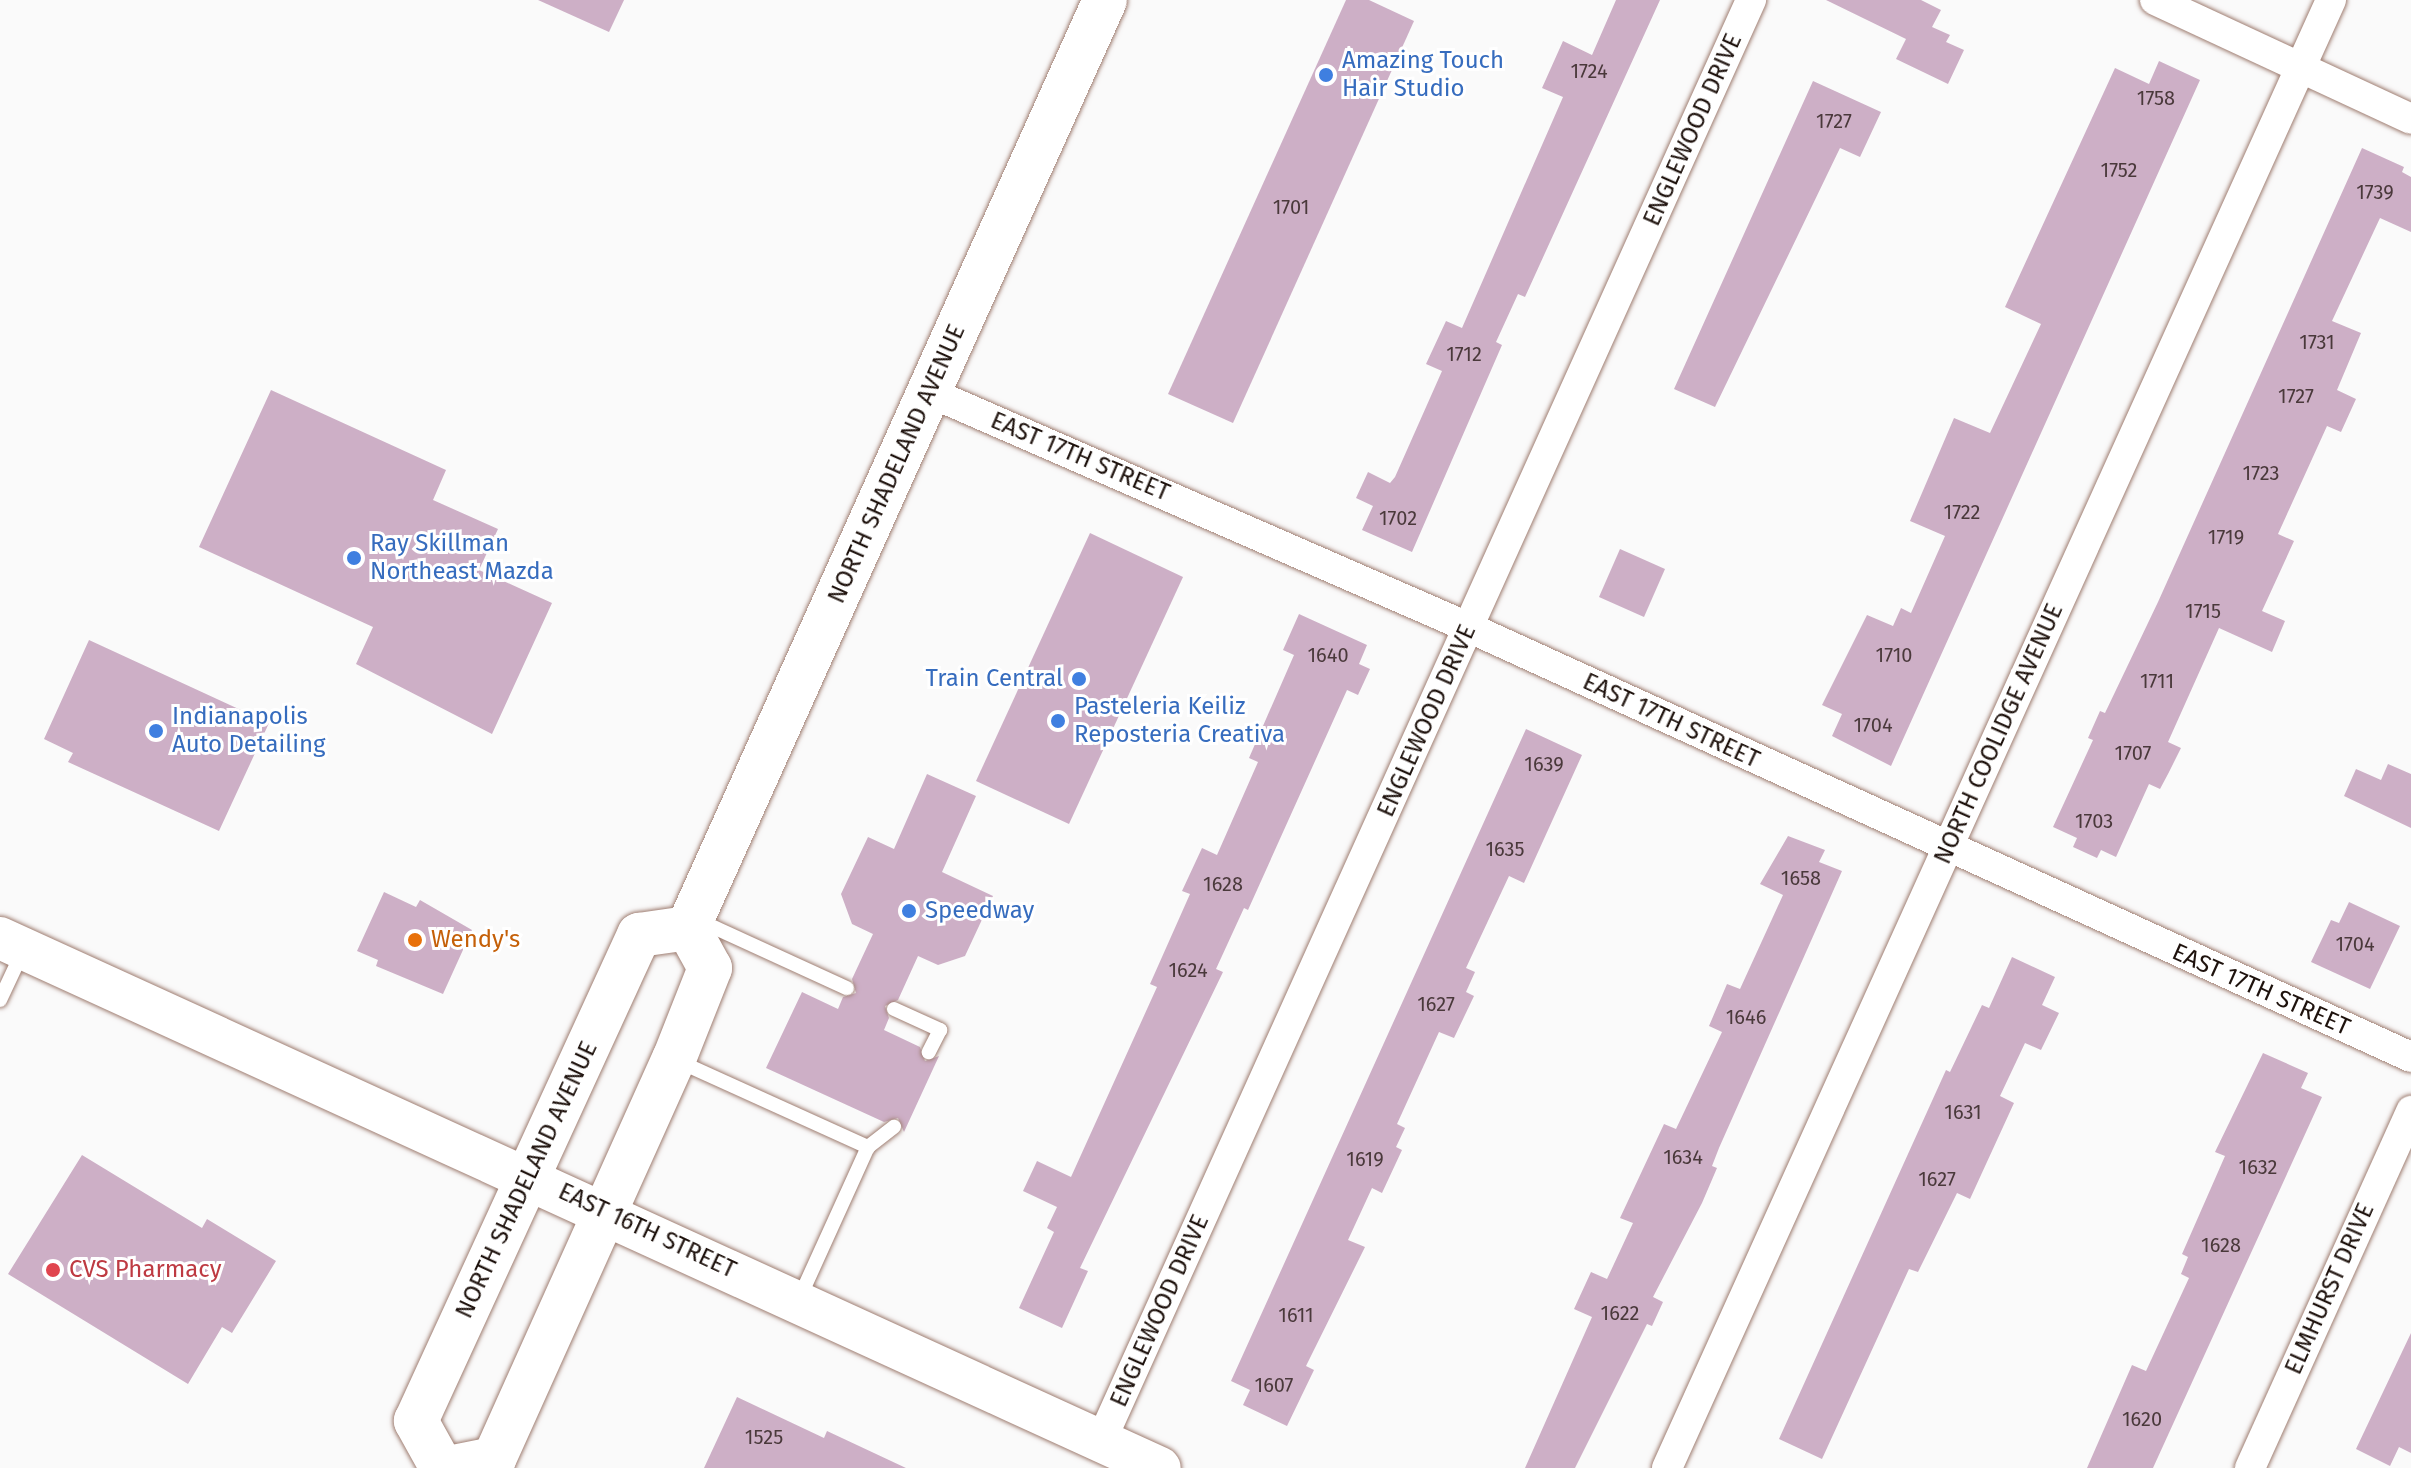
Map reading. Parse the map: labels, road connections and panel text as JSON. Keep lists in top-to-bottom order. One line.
{"streets":{"main road":["NORTH SHADELAND AVENUE"],"street":["ENGLEWOOD DRIVE","EAST 17TH STREET","NORTH COOLIDGE AVENUE","EAST 16TH STREET","ELMHURST DRIVE"]},"crossings":[["ENGLEWOOD DRIVE","EAST 17TH STREET"],["ENGLEWOOD DRIVE","EAST 16TH STREET"],["EAST 17TH STREET","NORTH SHADELAND AVENUE"],["EAST 17TH STREET","NORTH COOLIDGE AVENUE"],["NORTH SHADELAND AVENUE","EAST 16TH STREET"]],"places":["Amazing Touch Hair Studio","Ray Skillman Northeast Mazda","Train Central","Pasteleria Keiliz Reposteria Creativa","Indianapolis Auto Detailing","Speedway","Wendy's","CVS Pharmacy"],"house_numbers":["1724","1758","1727","1752","1739","1701","1731","1712","1727","1723","1722","1702","1719","1715","1640","1710","1711","1704","1707","1639","1703","1635","1658","1628","1704","1624","1627","1646","1631","1634","1619","1632","1627","1628","1622","1611","1607","1620","1525"]}
